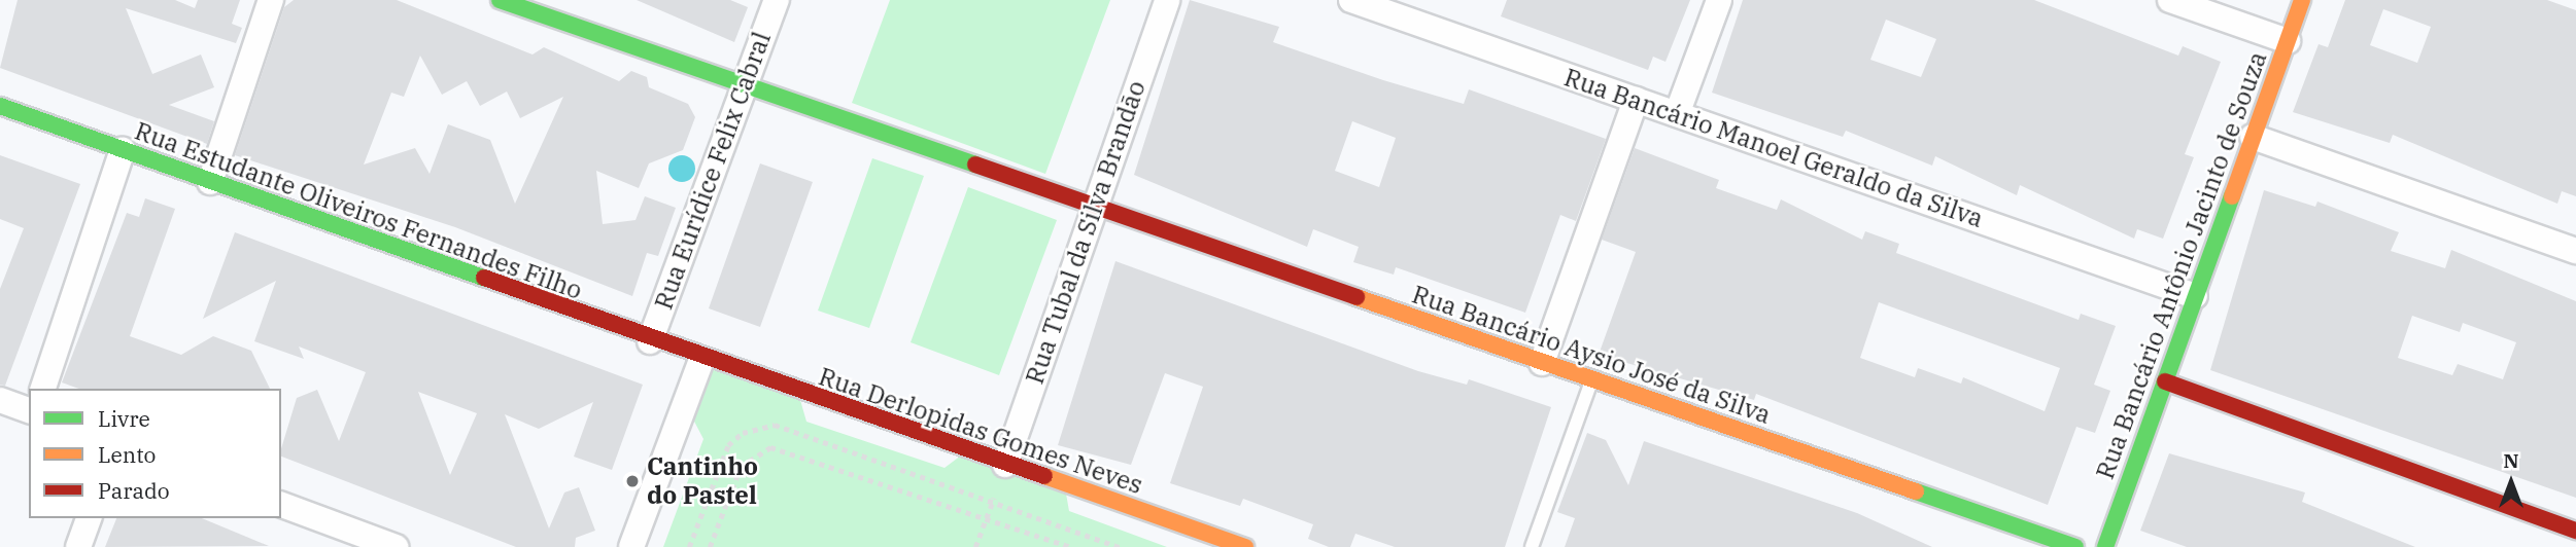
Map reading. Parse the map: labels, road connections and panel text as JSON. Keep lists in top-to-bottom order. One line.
{"streets":{"street":["Rua Bancário Manoel Geraldo da Silva","Rua Eurídice Felix Cabral","Rua Estudante Oliveiros Fernandes Filho","Rua Tubal da Silva Brandão","Rua Bancário Antônio Jacinto de Souza","Rua Bancário Aysio José da Silva","Rua Derlopidas Gomes Neves"]},"crossings":[["Rua Bancário Manoel Geraldo da Silva","Rua Bancário Antônio Jacinto de Souza"],["Rua Eurídice Felix Cabral","Rua Estudante Oliveiros Fernandes Filho"],["Rua Eurídice Felix Cabral","Rua Bancário Aysio José da Silva"],["Rua Estudante Oliveiros Fernandes Filho","Rua Derlopidas Gomes Neves"],["Rua Tubal da Silva Brandão","Rua Bancário Aysio José da Silva"],["Rua Tubal da Silva Brandão","Rua Derlopidas Gomes Neves"]],"places":["Cantinho do Pastel"],"legend":["Livre","Lento","Parado"],"north":"top"}
